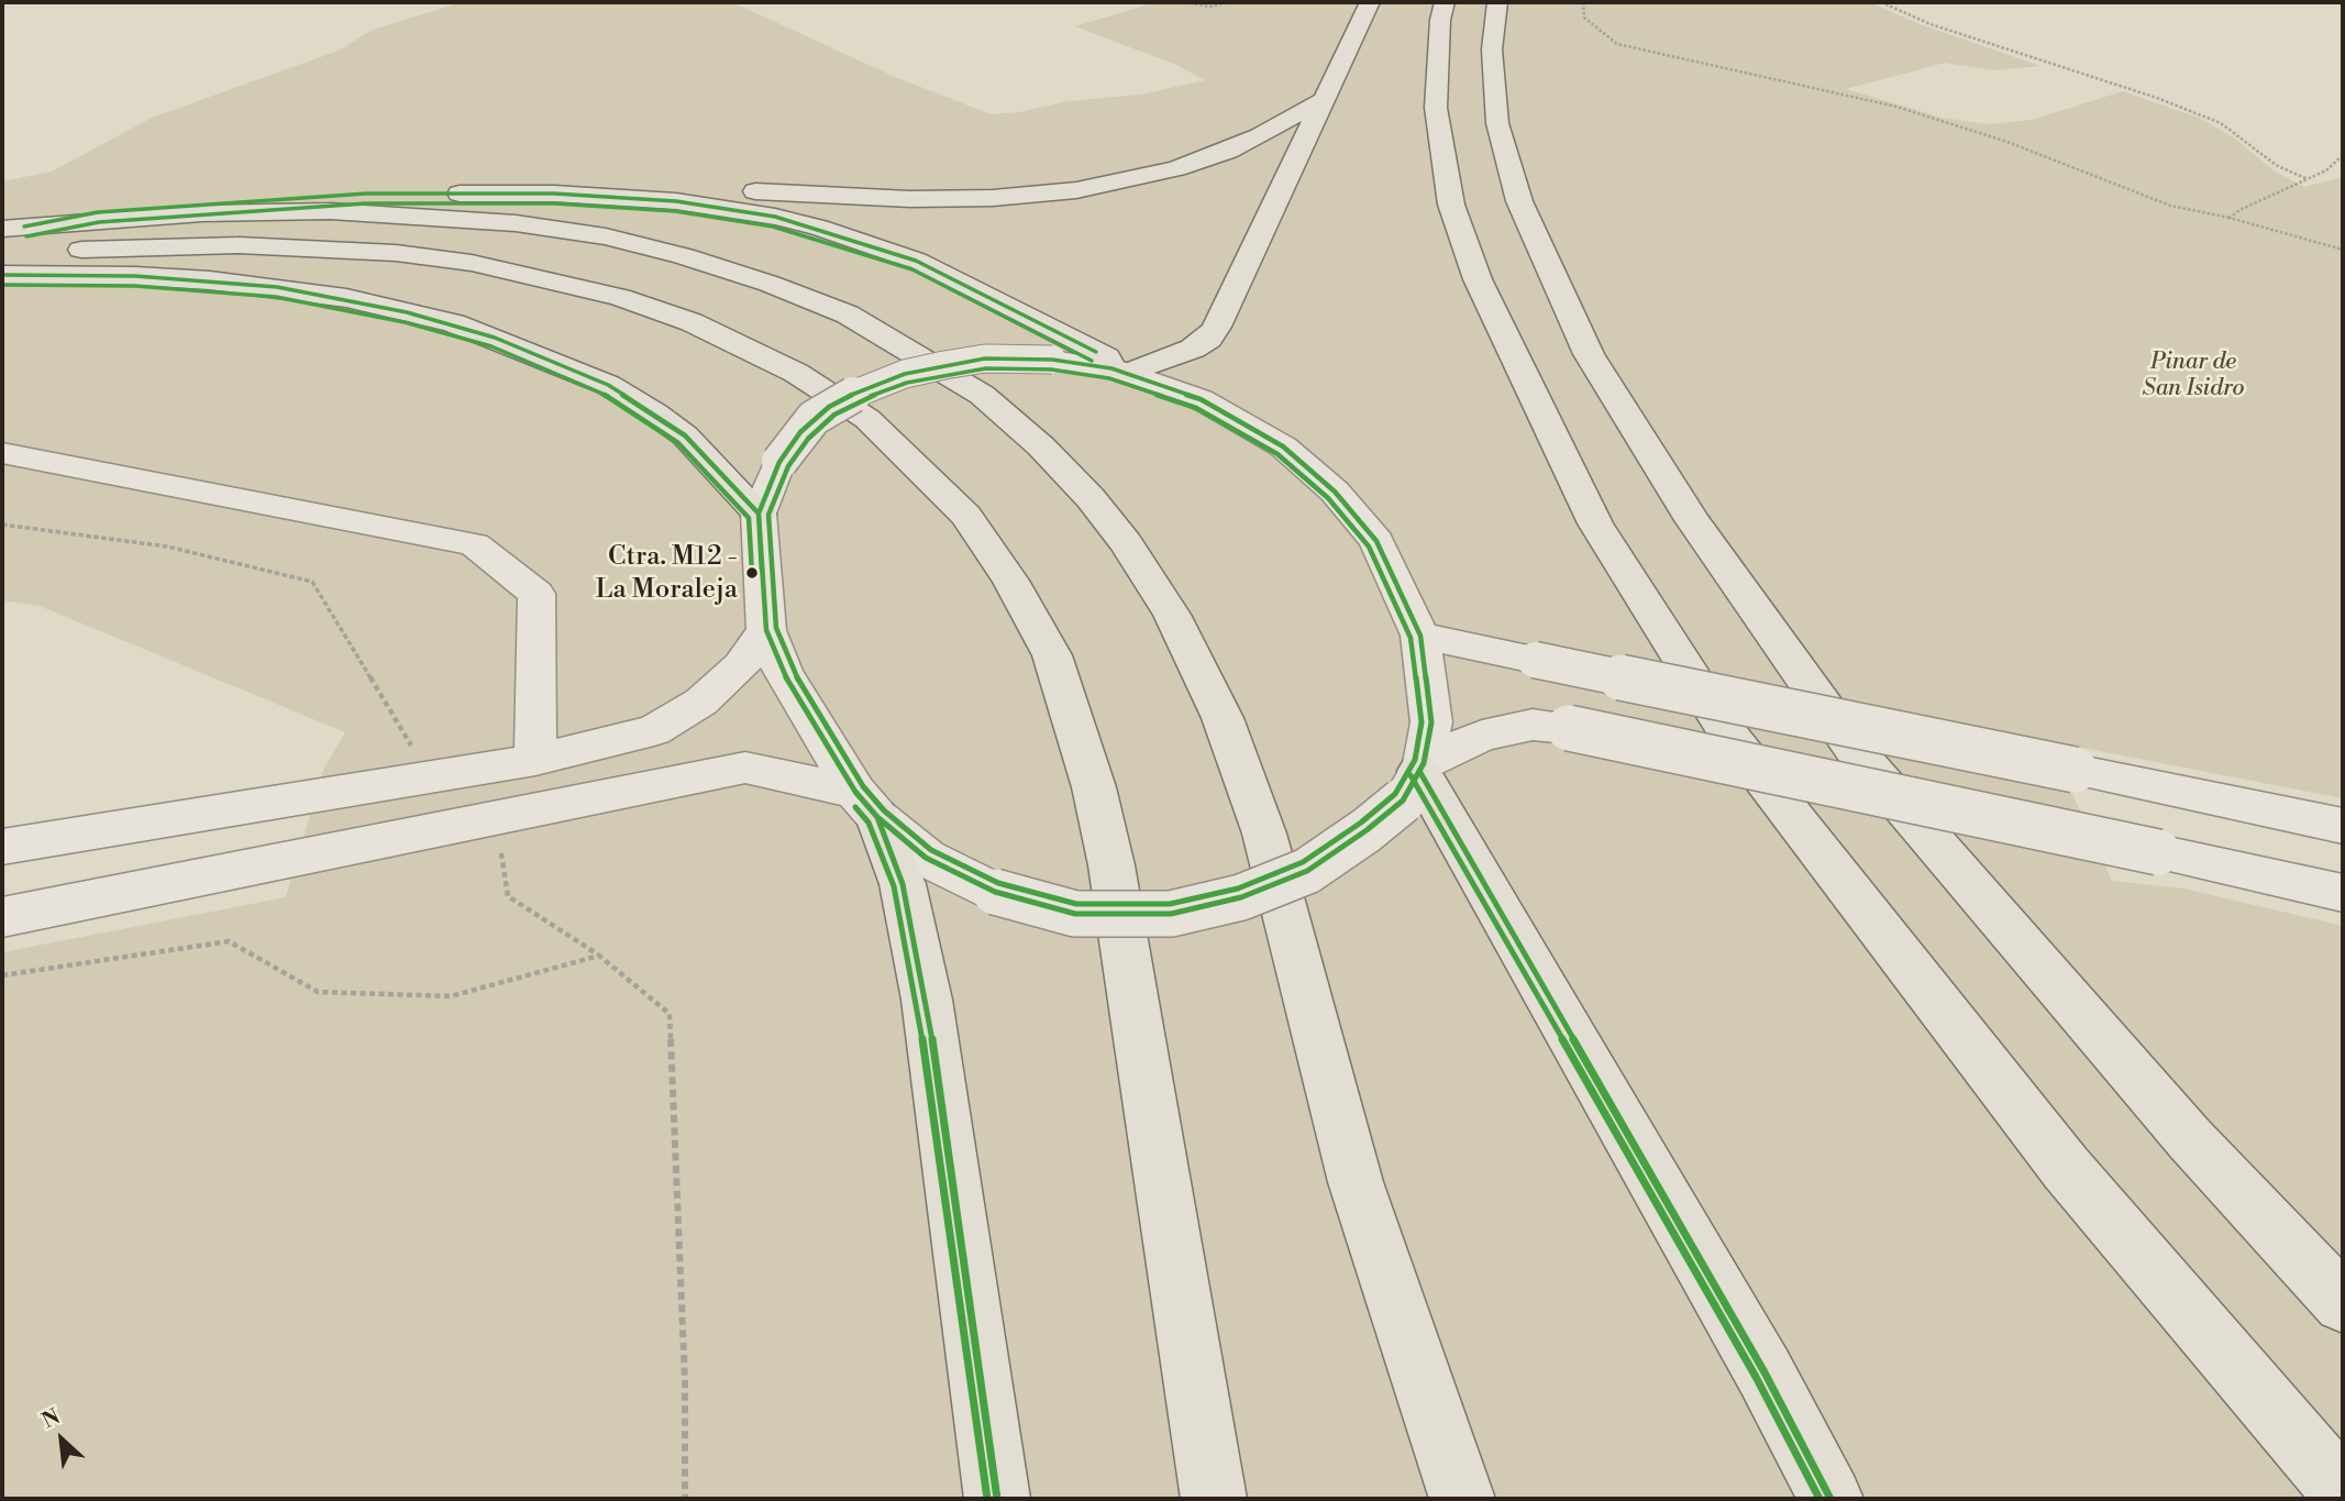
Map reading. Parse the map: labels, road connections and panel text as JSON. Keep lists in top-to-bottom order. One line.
{"parks":["Pinar de San Isidro"],"places":["Ctra. M12 - La Moraleja"],"north":"top left"}
